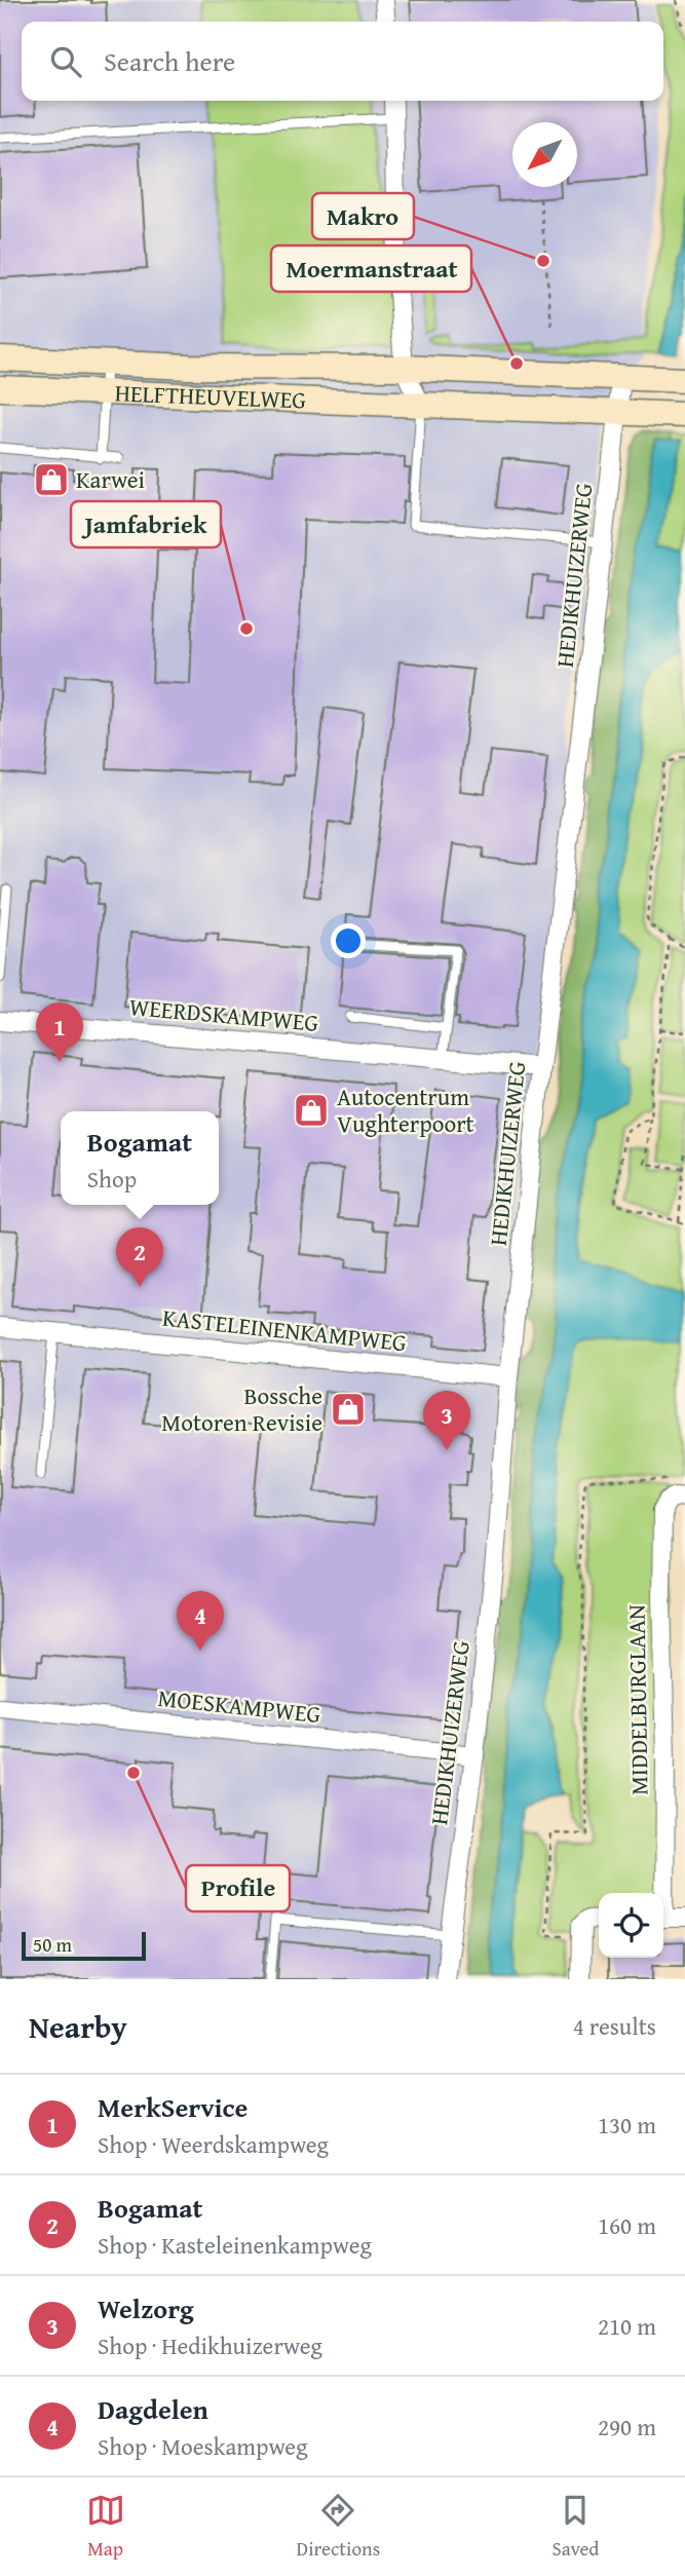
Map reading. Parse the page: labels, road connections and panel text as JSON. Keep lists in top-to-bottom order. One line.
{"streets":{"main road":["HELFTHEUVELWEG"],"street":["HEDIKHUIZERWEG","WEERDSKAMPWEG","KASTELEINENKAMPWEG","MIDDELBURGLAAN","MOESKAMPWEG"]},"crossings":[["HELFTHEUVELWEG","HEDIKHUIZERWEG"],["HEDIKHUIZERWEG","WEERDSKAMPWEG"],["HEDIKHUIZERWEG","KASTELEINENKAMPWEG"],["HEDIKHUIZERWEG","MOESKAMPWEG"]],"places":{"other":["Makro","Moermanstraat","Jamfabriek","Profile"],"shop":["Karwei","Autocentrum Vughterpoort","Bossche Motoren Revisie"]},"scale_bar":"50 m","north":"bottom left","page":{"search":"Search here","pins":["1","2","3","4"],"popup":["Bogamat","Shop"],"scale":"50 m","heading":["Nearby","4 results"],"list":[{"mark":"1","name":"MerkService","note":"Shop · Weerdskampweg","value":"130 m"},{"mark":"2","name":"Bogamat","note":"Shop · Kasteleinenkampweg","value":"160 m"},{"mark":"3","name":"Welzorg","note":"Shop · Hedikhuizerweg","value":"210 m"},{"mark":"4","name":"Dagdelen","note":"Shop · Moeskampweg","value":"290 m"}],"nav":["Map","Directions","Saved"]}}
